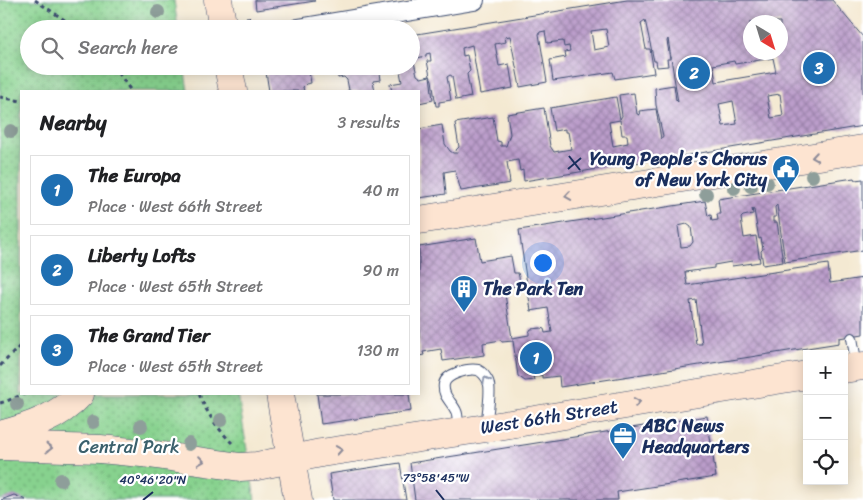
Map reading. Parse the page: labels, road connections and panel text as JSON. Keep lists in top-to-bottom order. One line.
{"streets":{"main road":["West 66th Street"]},"parks":["Central Park"],"places":{"public building":["Young People's Chorus of New York City"],"building":["The Park Ten"],"office":["ABC News Headquarters"]},"north":"bottom right","page":{"search":"Search here","pins":["3","2","1"],"heading":["Nearby","3 results"],"list":[{"mark":"1","name":"The Europa","note":"Place · West 66th Street","value":"40 m"},{"mark":"2","name":"Liberty Lofts","note":"Place · West 65th Street","value":"90 m"},{"mark":"3","name":"The Grand Tier","note":"Place · West 65th Street","value":"130 m"}],"map_buttons":["+","−"]},"coordinates":["73°58'45\"W","40°46'20\"N"]}
